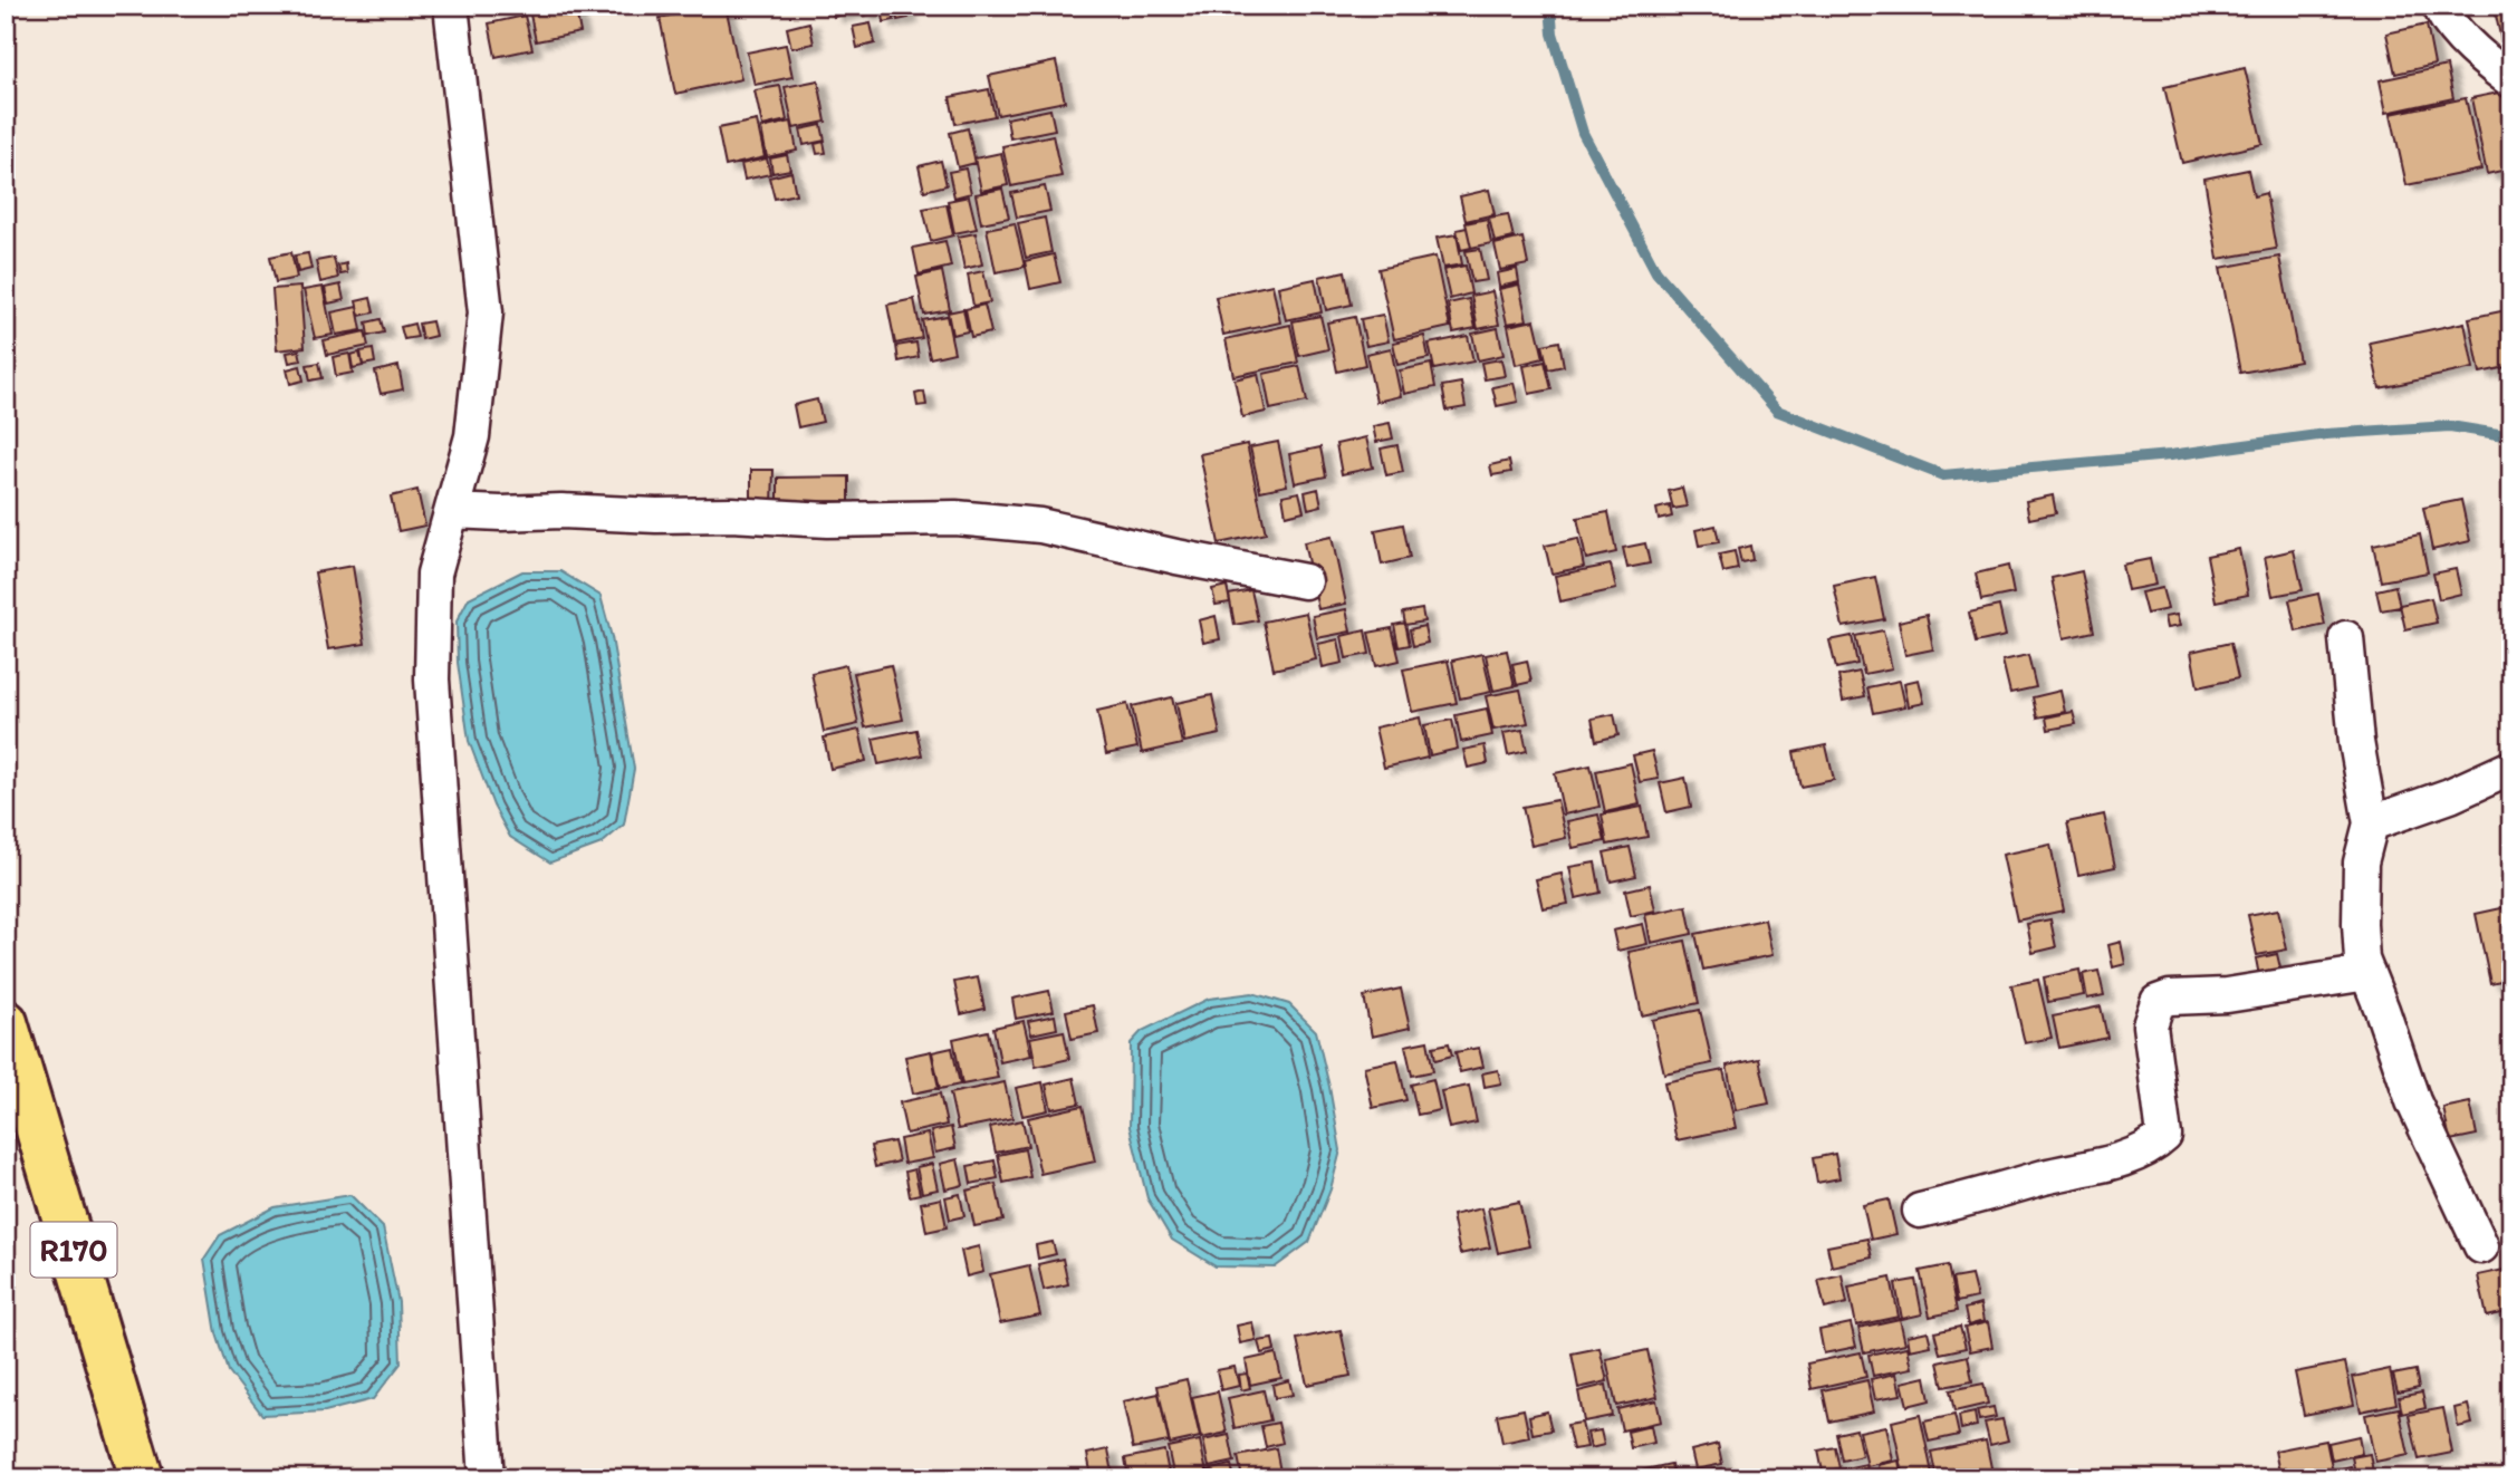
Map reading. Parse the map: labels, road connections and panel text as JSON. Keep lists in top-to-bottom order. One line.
{"streets":{"main road":["R170"]}}
